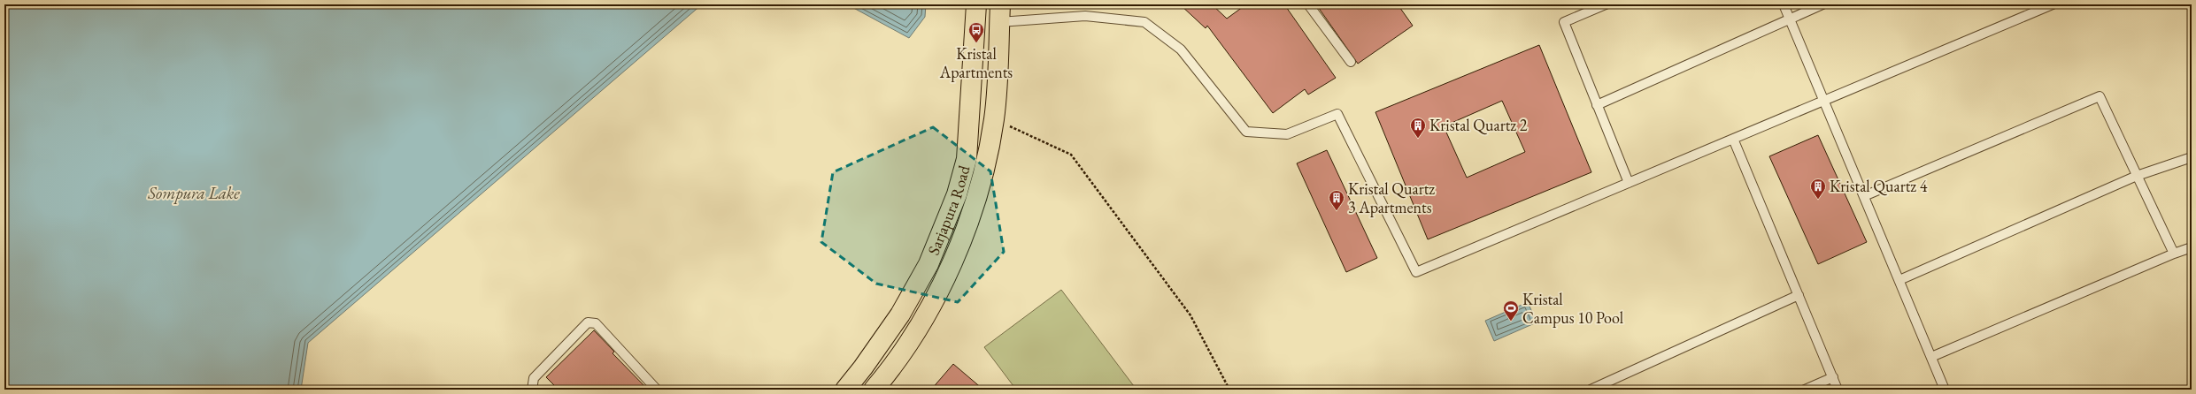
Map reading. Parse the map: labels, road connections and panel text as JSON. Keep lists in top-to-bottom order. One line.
{"streets":{"main road":["Sarjapura Road"]},"water":["Sompura Lake"],"places":{"bus stop":["Kristal Apartments"],"building":["Kristal Quartz 2","Kristal Quartz 4","Kristal Quartz 3 Apartments"],"sports":["Kristal Campus 10 Pool"]}}
